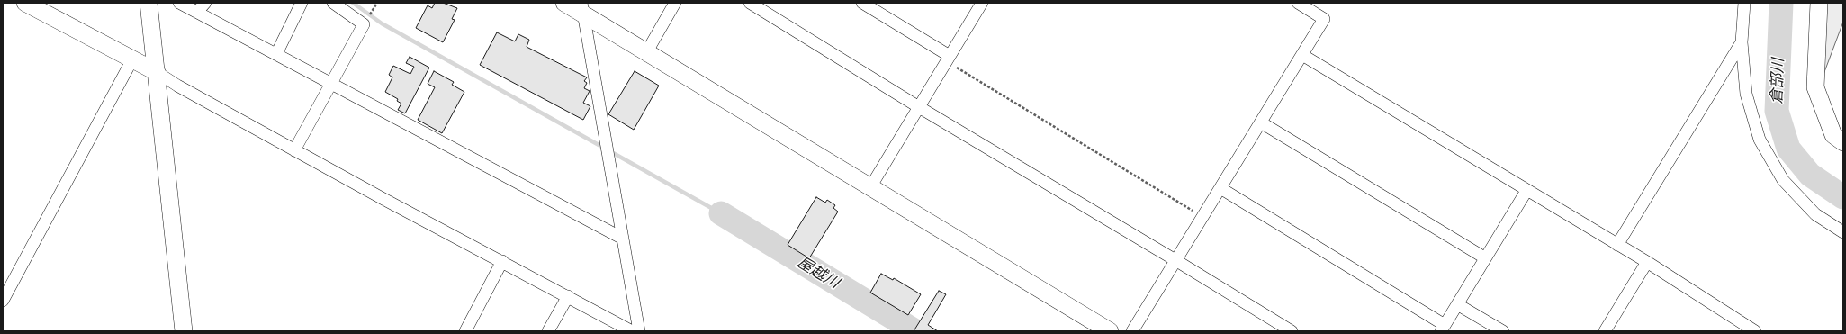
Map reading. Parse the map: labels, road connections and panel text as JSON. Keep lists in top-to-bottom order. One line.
{"water":["倉部川","屋越川"]}
